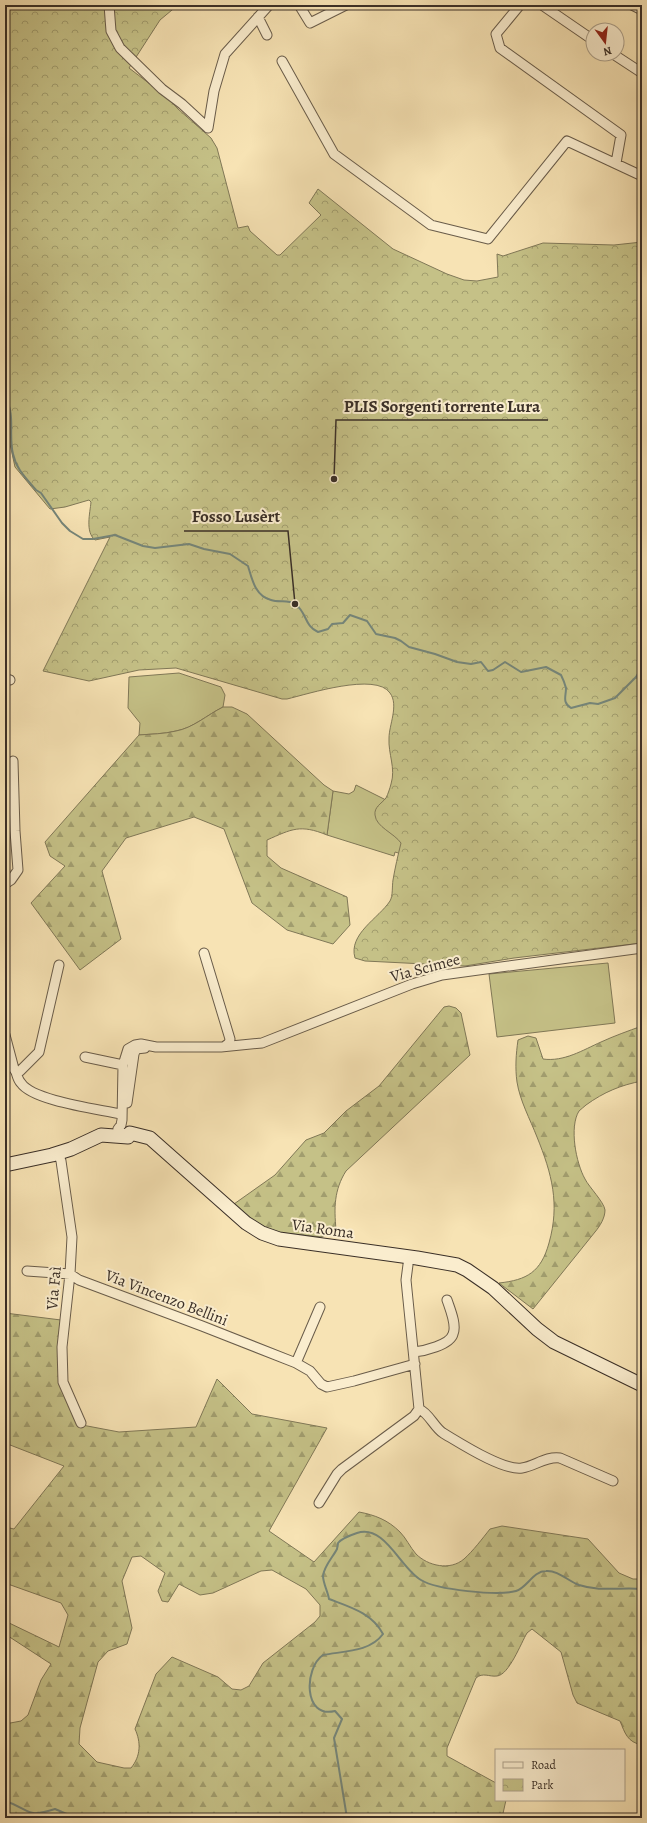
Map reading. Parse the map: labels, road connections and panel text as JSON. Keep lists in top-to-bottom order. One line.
{"streets":{"street":["Via Scimee","Via Roma","Via Faì","Via Vincenzo Bellini"]},"crossings":[["Via Roma","Via Faì"],["Via Faì","Via Vincenzo Bellini"]],"places":["PLIS Sorgenti torrente Lura","Fosso Lusèrt"],"legend":["Road","Park"],"north":"bottom"}
